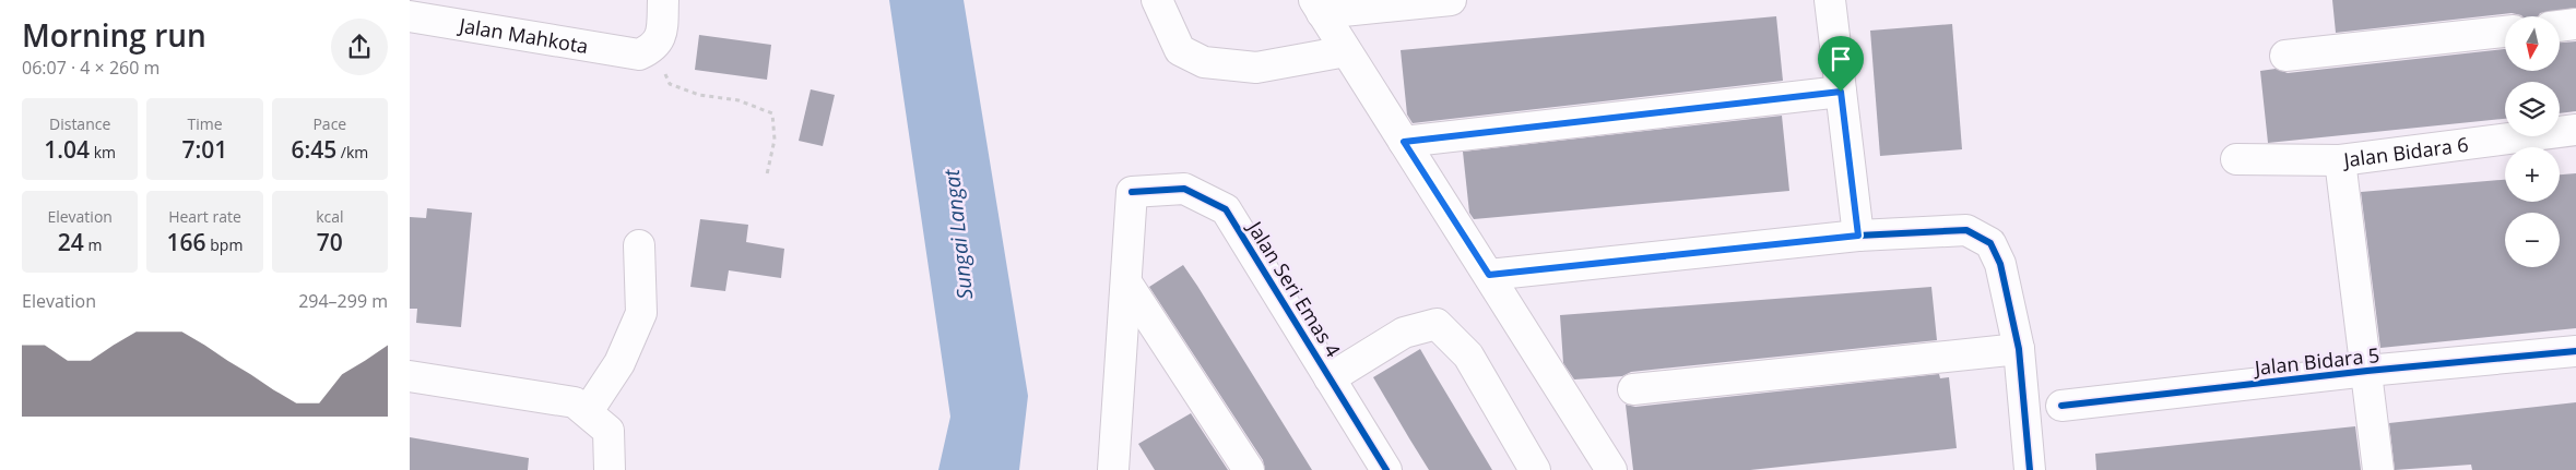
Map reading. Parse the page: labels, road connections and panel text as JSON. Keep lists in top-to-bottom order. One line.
{"streets":{"street":["Jalan Mahkota","Jalan Bidara 6","Jalan Seri Emas 4","Jalan Bidara 5"]},"water":["Sungai Langat"],"north":"bottom","page":{"heading":["Morning run","06:07 · 4 × 260 m"],"map_buttons":["+","−"],"stats":[["Distance","1.04 km"],["Time","7:01"],["Pace","6:45 /km"],["Elevation","24 m"],["Heart rate","166 bpm"],["kcal","70"]],"chart":["Elevation","294–299 m"]}}
